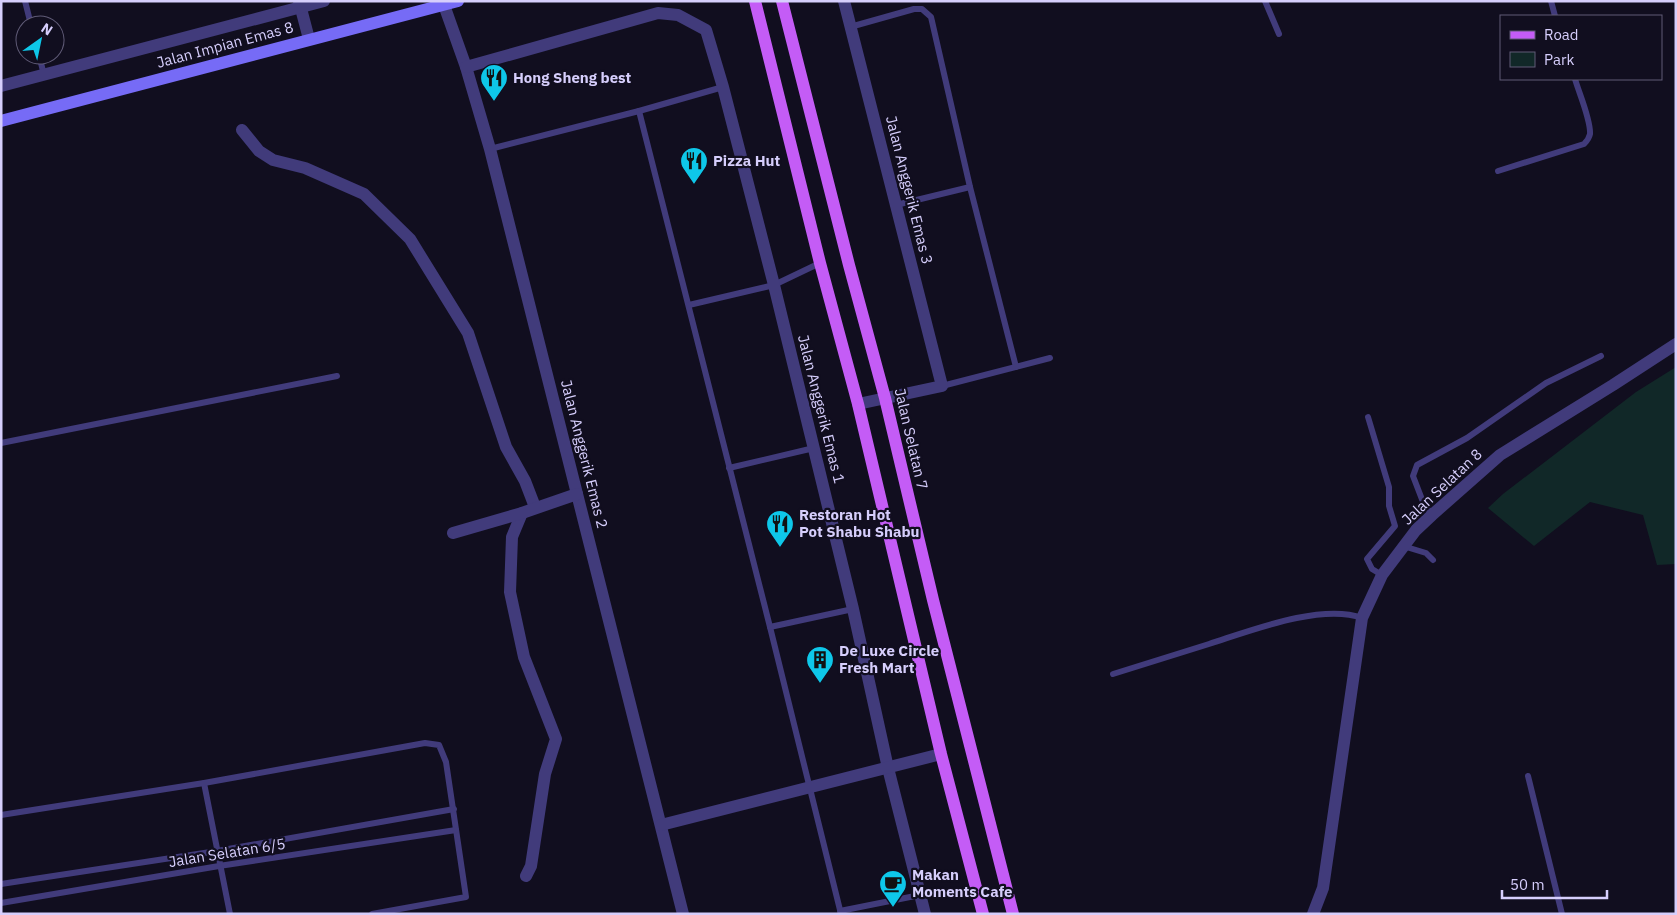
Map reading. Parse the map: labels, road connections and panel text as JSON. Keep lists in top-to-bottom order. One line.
{"streets":{"main road":["Jalan Selatan 7"],"street":["Jalan Impian Emas 8","Jalan Anggerik Emas 3","Jalan Anggerik Emas 1","Jalan Anggerik Emas 2","Jalan Selatan 8"],"lane":["Jalan Selatan 6/5"]},"crossings":[["Jalan Impian Emas 8","Jalan Anggerik Emas 2"],["Jalan Anggerik Emas 1","Jalan Anggerik Emas 2"]],"places":{"restaurant":["Hong Sheng best","Pizza Hut","Restoran Hot Pot Shabu Shabu"],"building":["De Luxe Circle Fresh Mart"],"cafe":["Makan Moments Cafe"]},"legend":["Road","Park"],"scale_bar":"50 m","north":"top right"}
